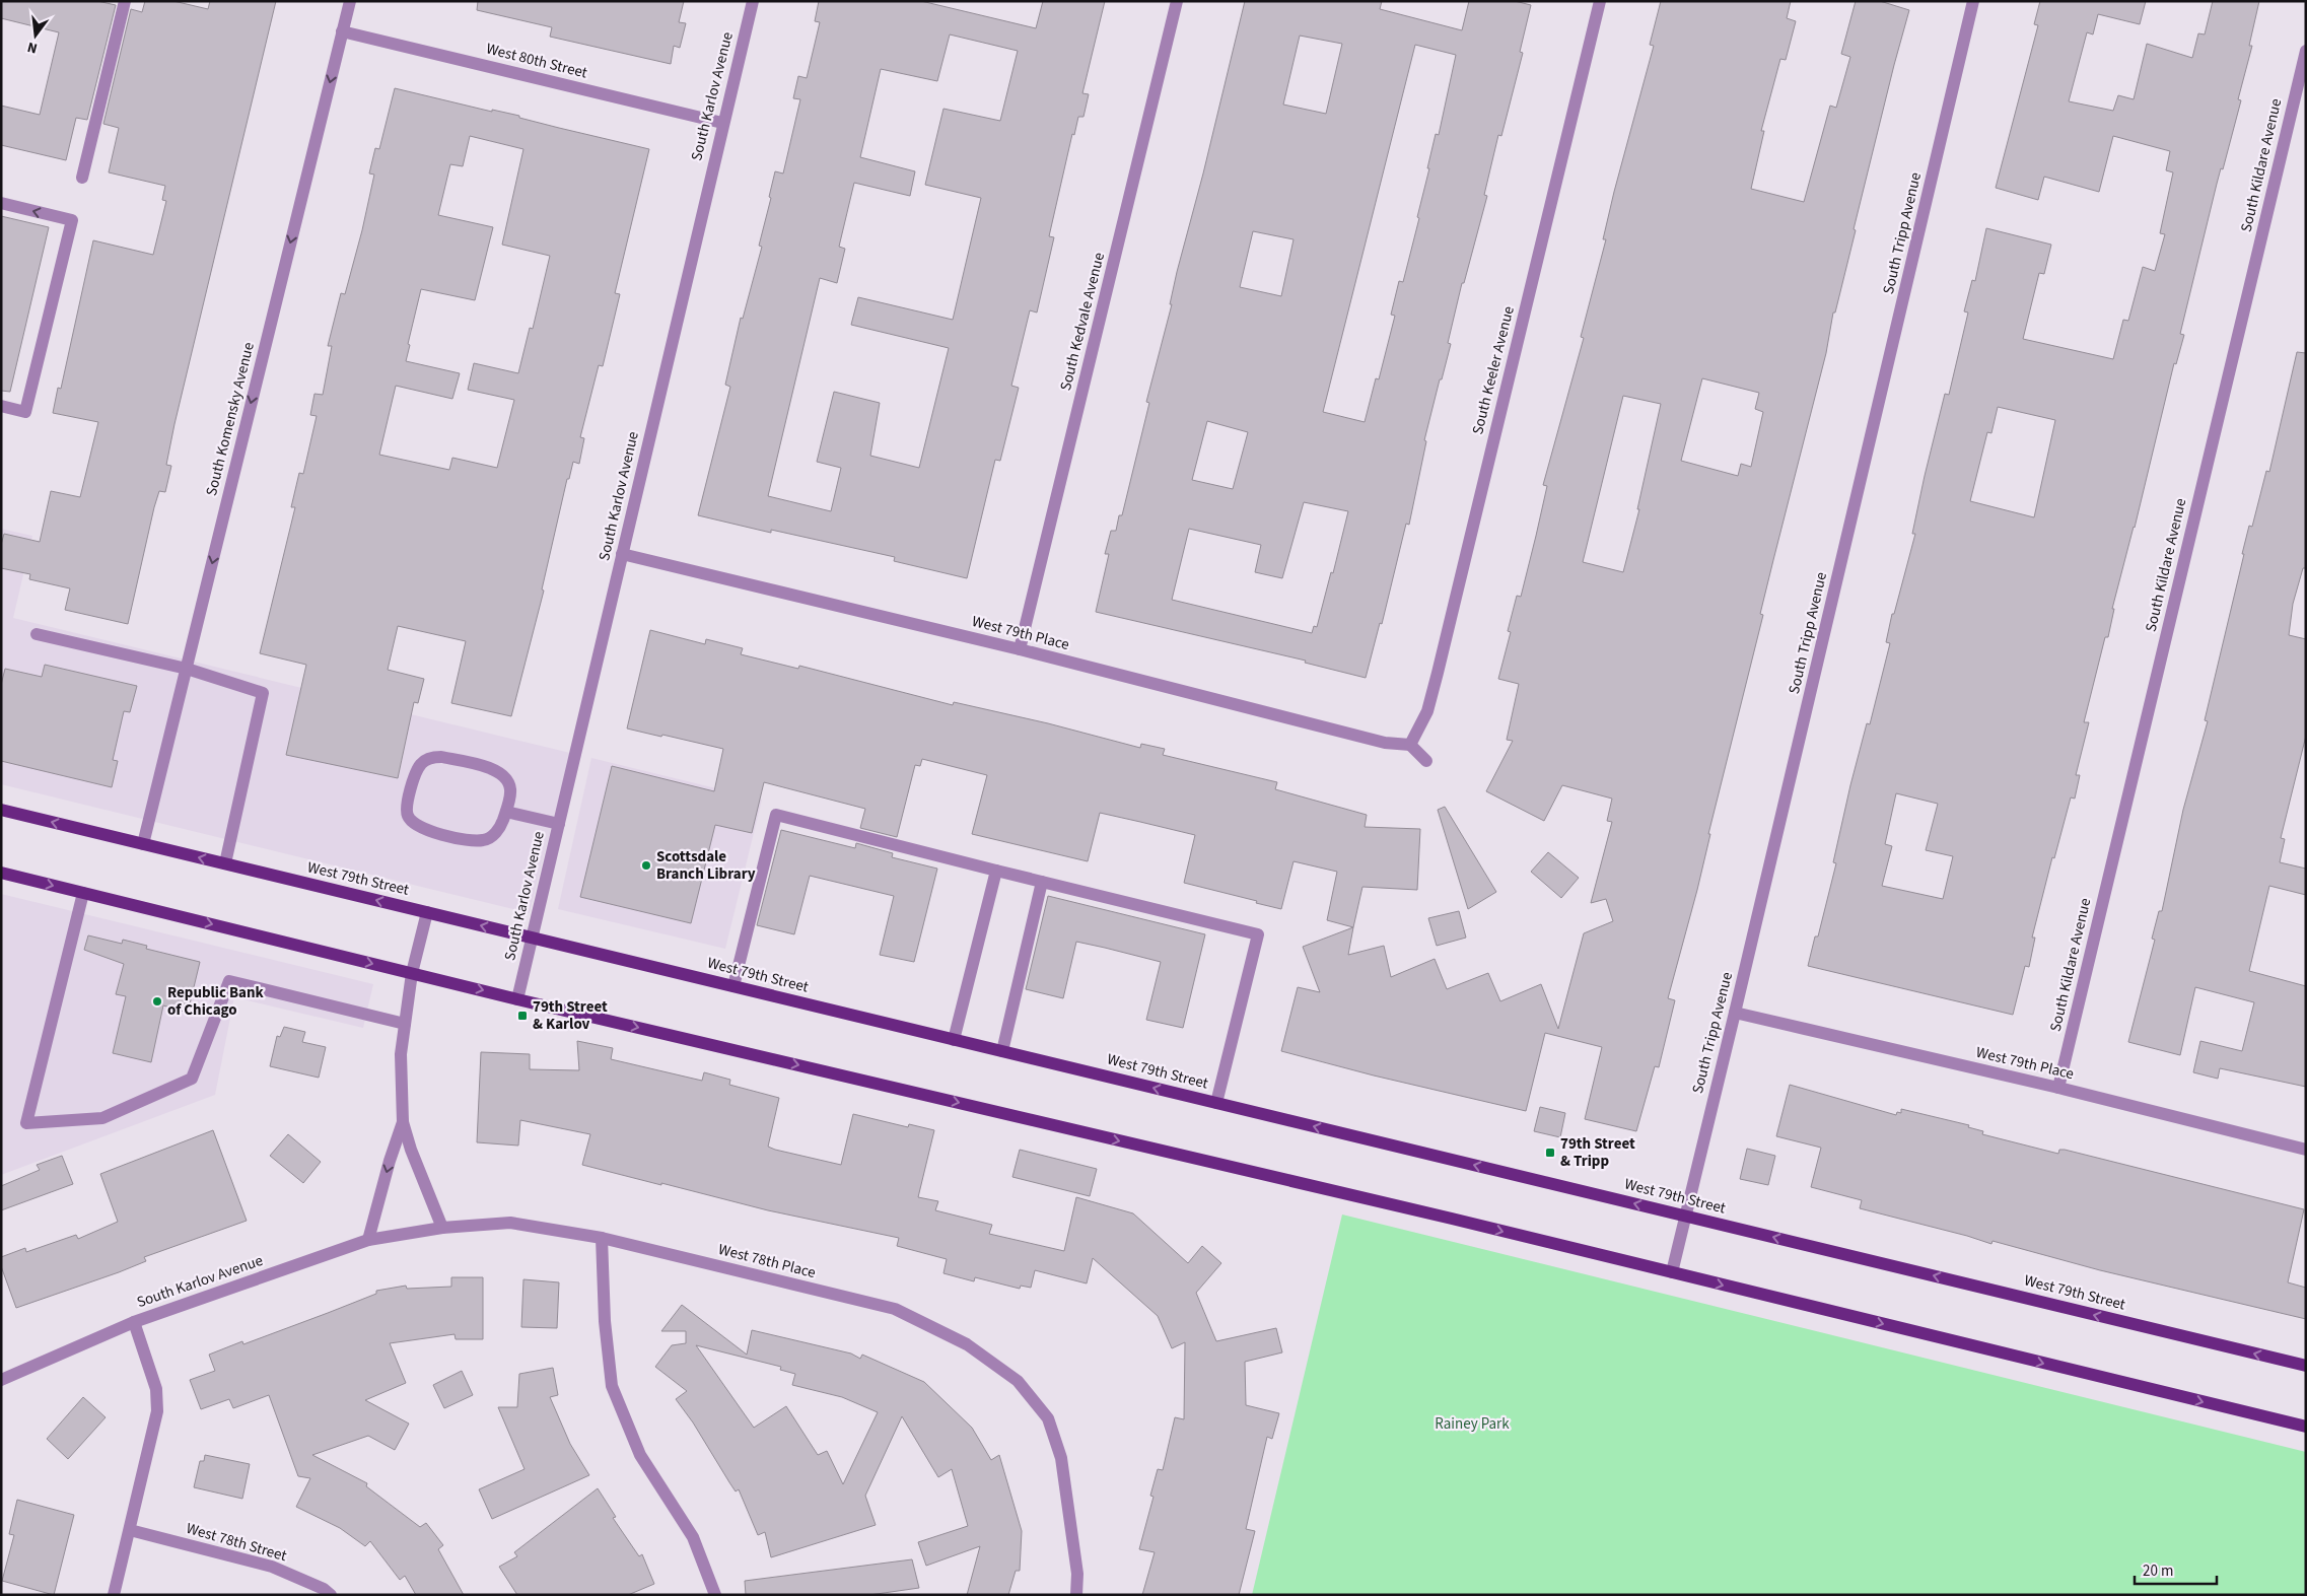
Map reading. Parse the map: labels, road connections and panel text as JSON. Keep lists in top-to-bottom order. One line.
{"streets":{"main road":["West 79th Street"],"street":["West 80th Street","South Karlov Avenue","South Kildare Avenue","South Tripp Avenue","South Kedvale Avenue","South Keeler Avenue","South Komensky Avenue","West 79th Place","West 78th Place","West 78th Street"]},"crossings":[["West 80th Street","South Karlov Avenue"],["West 80th Street","South Komensky Avenue"],["South Karlov Avenue","West 79th Place"],["South Karlov Avenue","West 79th Street"],["South Karlov Avenue","West 78th Place"],["South Karlov Avenue","West 78th Street"],["South Kildare Avenue","West 79th Place"],["South Tripp Avenue","West 79th Place"],["South Tripp Avenue","West 79th Street"],["South Kedvale Avenue","West 79th Place"],["South Keeler Avenue","West 79th Place"],["South Komensky Avenue","West 79th Street"]],"one_way":["South Komensky Avenue"],"parks":["Rainey Park"],"places":{"other":["Scottsdale Branch Library","Republic Bank of Chicago"],"transit":["79th Street & Karlov","79th Street & Tripp"]},"scale_bar":"20 m","north":"bottom"}
